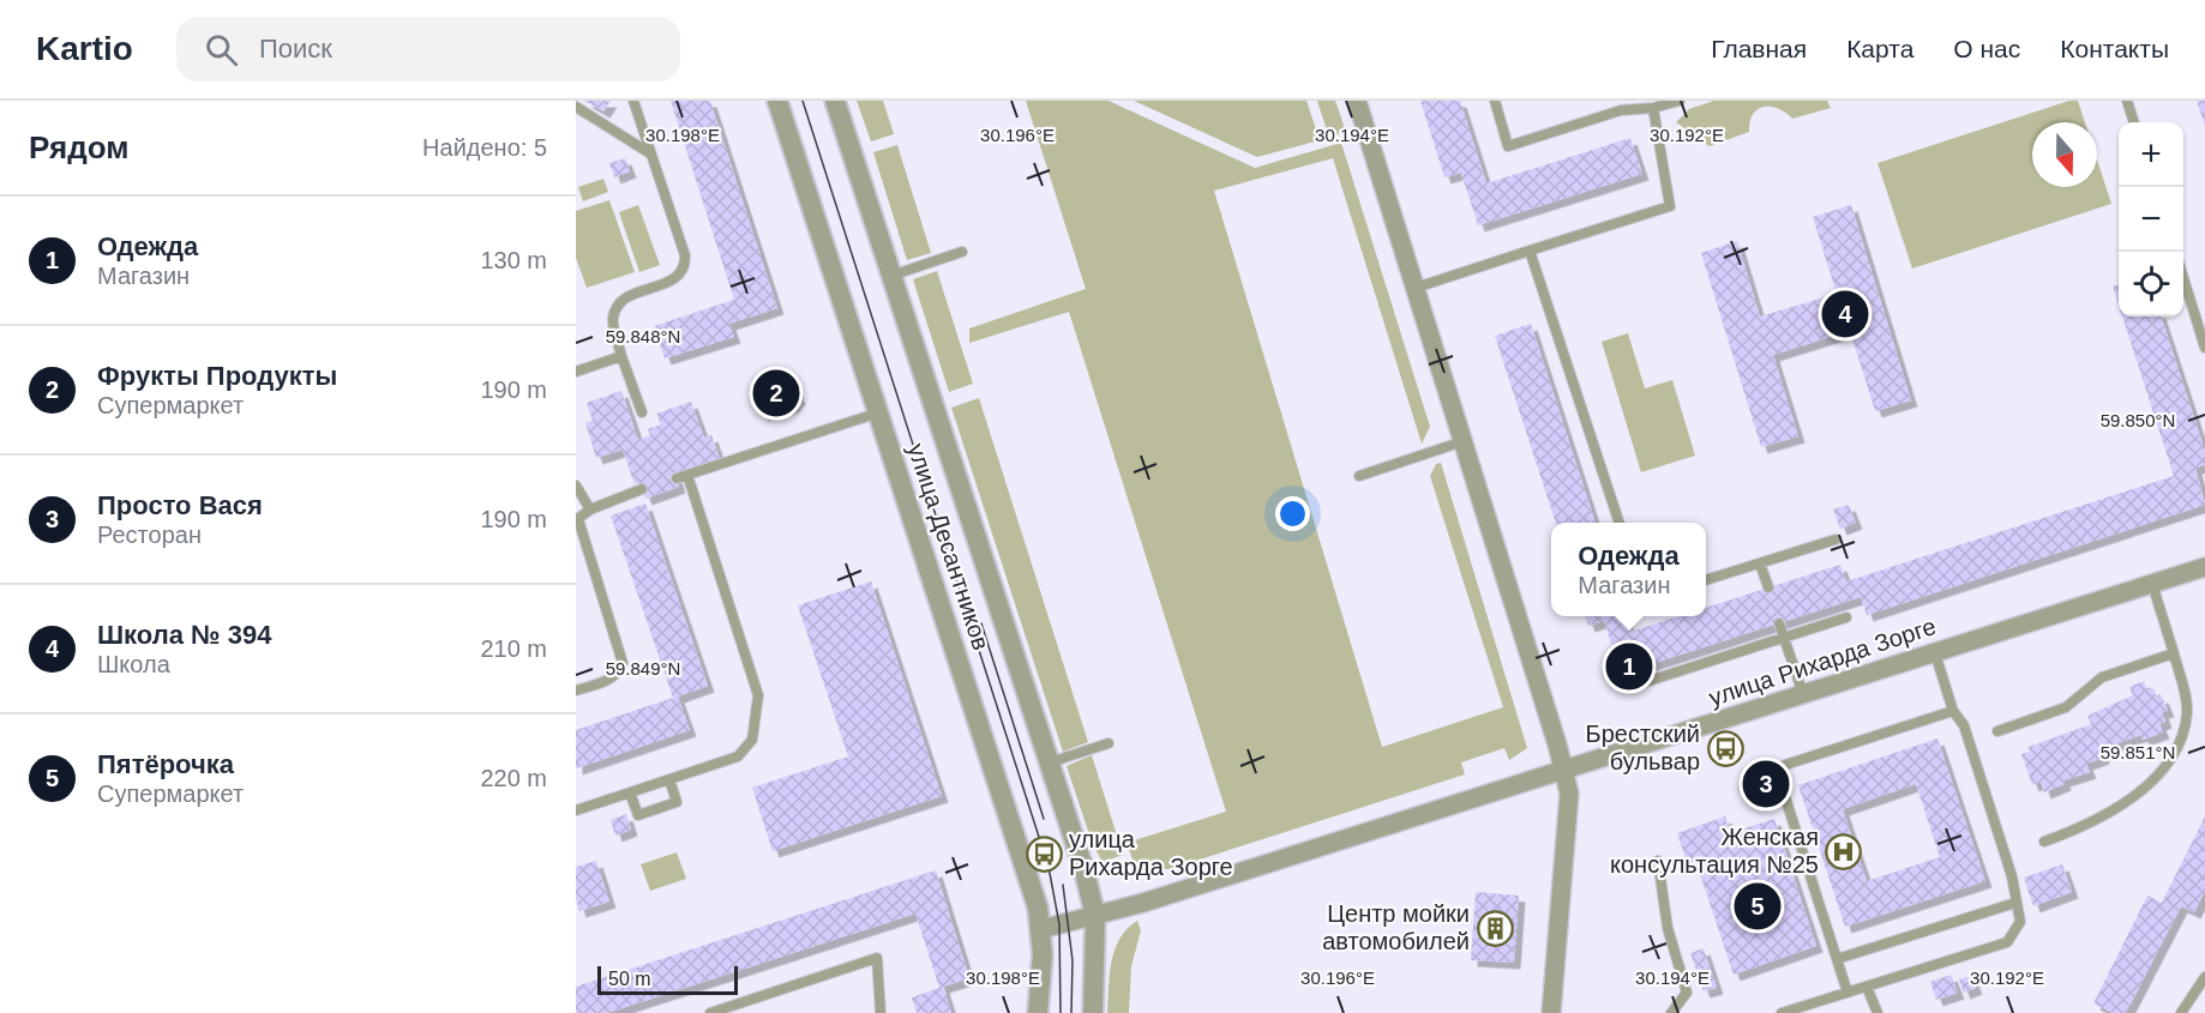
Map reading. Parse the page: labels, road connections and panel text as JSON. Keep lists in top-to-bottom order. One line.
{"streets":{"street":["улица Десантников","улица Рихарда Зорге"]},"crossings":[["улица Десантников","улица Рихарда Зорге"]],"places":{"bus stop":["Брестский бульвар","улица Рихарда Зорге"],"hospital":["Женская консультация №25"],"building":["Центр мойки автомобилей"]},"scale_bar":"50 m","north":"bottom","page":{"header":"Kartio","search":"Поиск","nav":["Главная","Карта","О нас","Контакты"],"heading":["Рядом","Найдено: 5"],"map_buttons":["+","−"],"list":[{"mark":"1","name":"Одежда","note":"Магазин","value":"130 m"},{"mark":"2","name":"Фрукты Продукты","note":"Супермаркет","value":"190 m"},{"mark":"3","name":"Просто Вася","note":"Ресторан","value":"190 m"},{"mark":"4","name":"Школа № 394","note":"Школа","value":"210 m"},{"mark":"5","name":"Пятёрочка","note":"Супермаркет","value":"220 m"}],"pins":["4","2","1","3","5"],"popup":["Одежда","Магазин"],"scale":"50 m"},"coordinates":["30.198°E","30.196°E","30.194°E","30.192°E","59.848°N","59.850°N","59.849°N","59.851°N"]}
